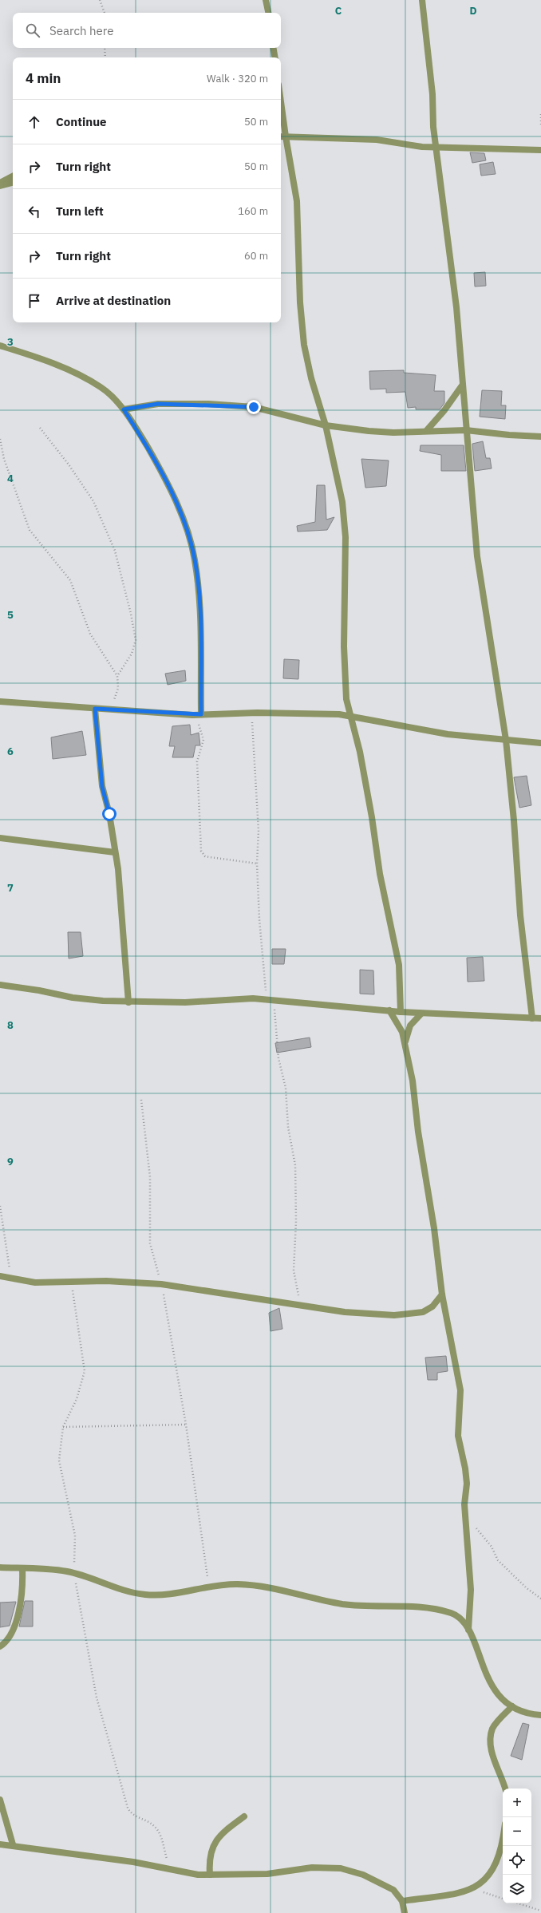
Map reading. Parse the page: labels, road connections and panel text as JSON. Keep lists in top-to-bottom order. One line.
{"page":{"search":"Search here","heading":["4 min","Walk · 320 m"],"list":[["Continue","50 m"],["Turn right","50 m"],["Turn left","160 m"],["Turn right","60 m"],"Arrive at destination"],"map_buttons":["+","−"]},"grid":{"columns":["C","D"],"rows":["3","4","5","6","7","8","9"]}}
